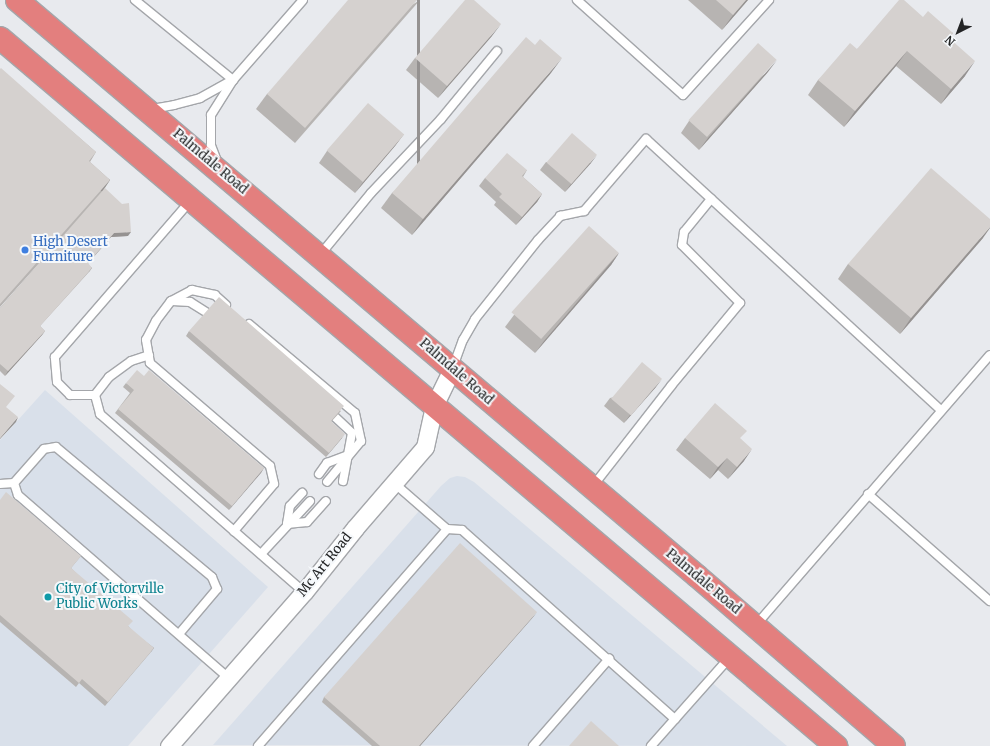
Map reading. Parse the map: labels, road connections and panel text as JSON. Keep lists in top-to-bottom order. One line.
{"streets":{"highway":["Palmdale Road"],"street":["Mc Art Road"]},"crossings":[["Palmdale Road","Mc Art Road"]],"places":["High Desert Furniture","City of Victorville Public Works"],"north":"bottom left"}
